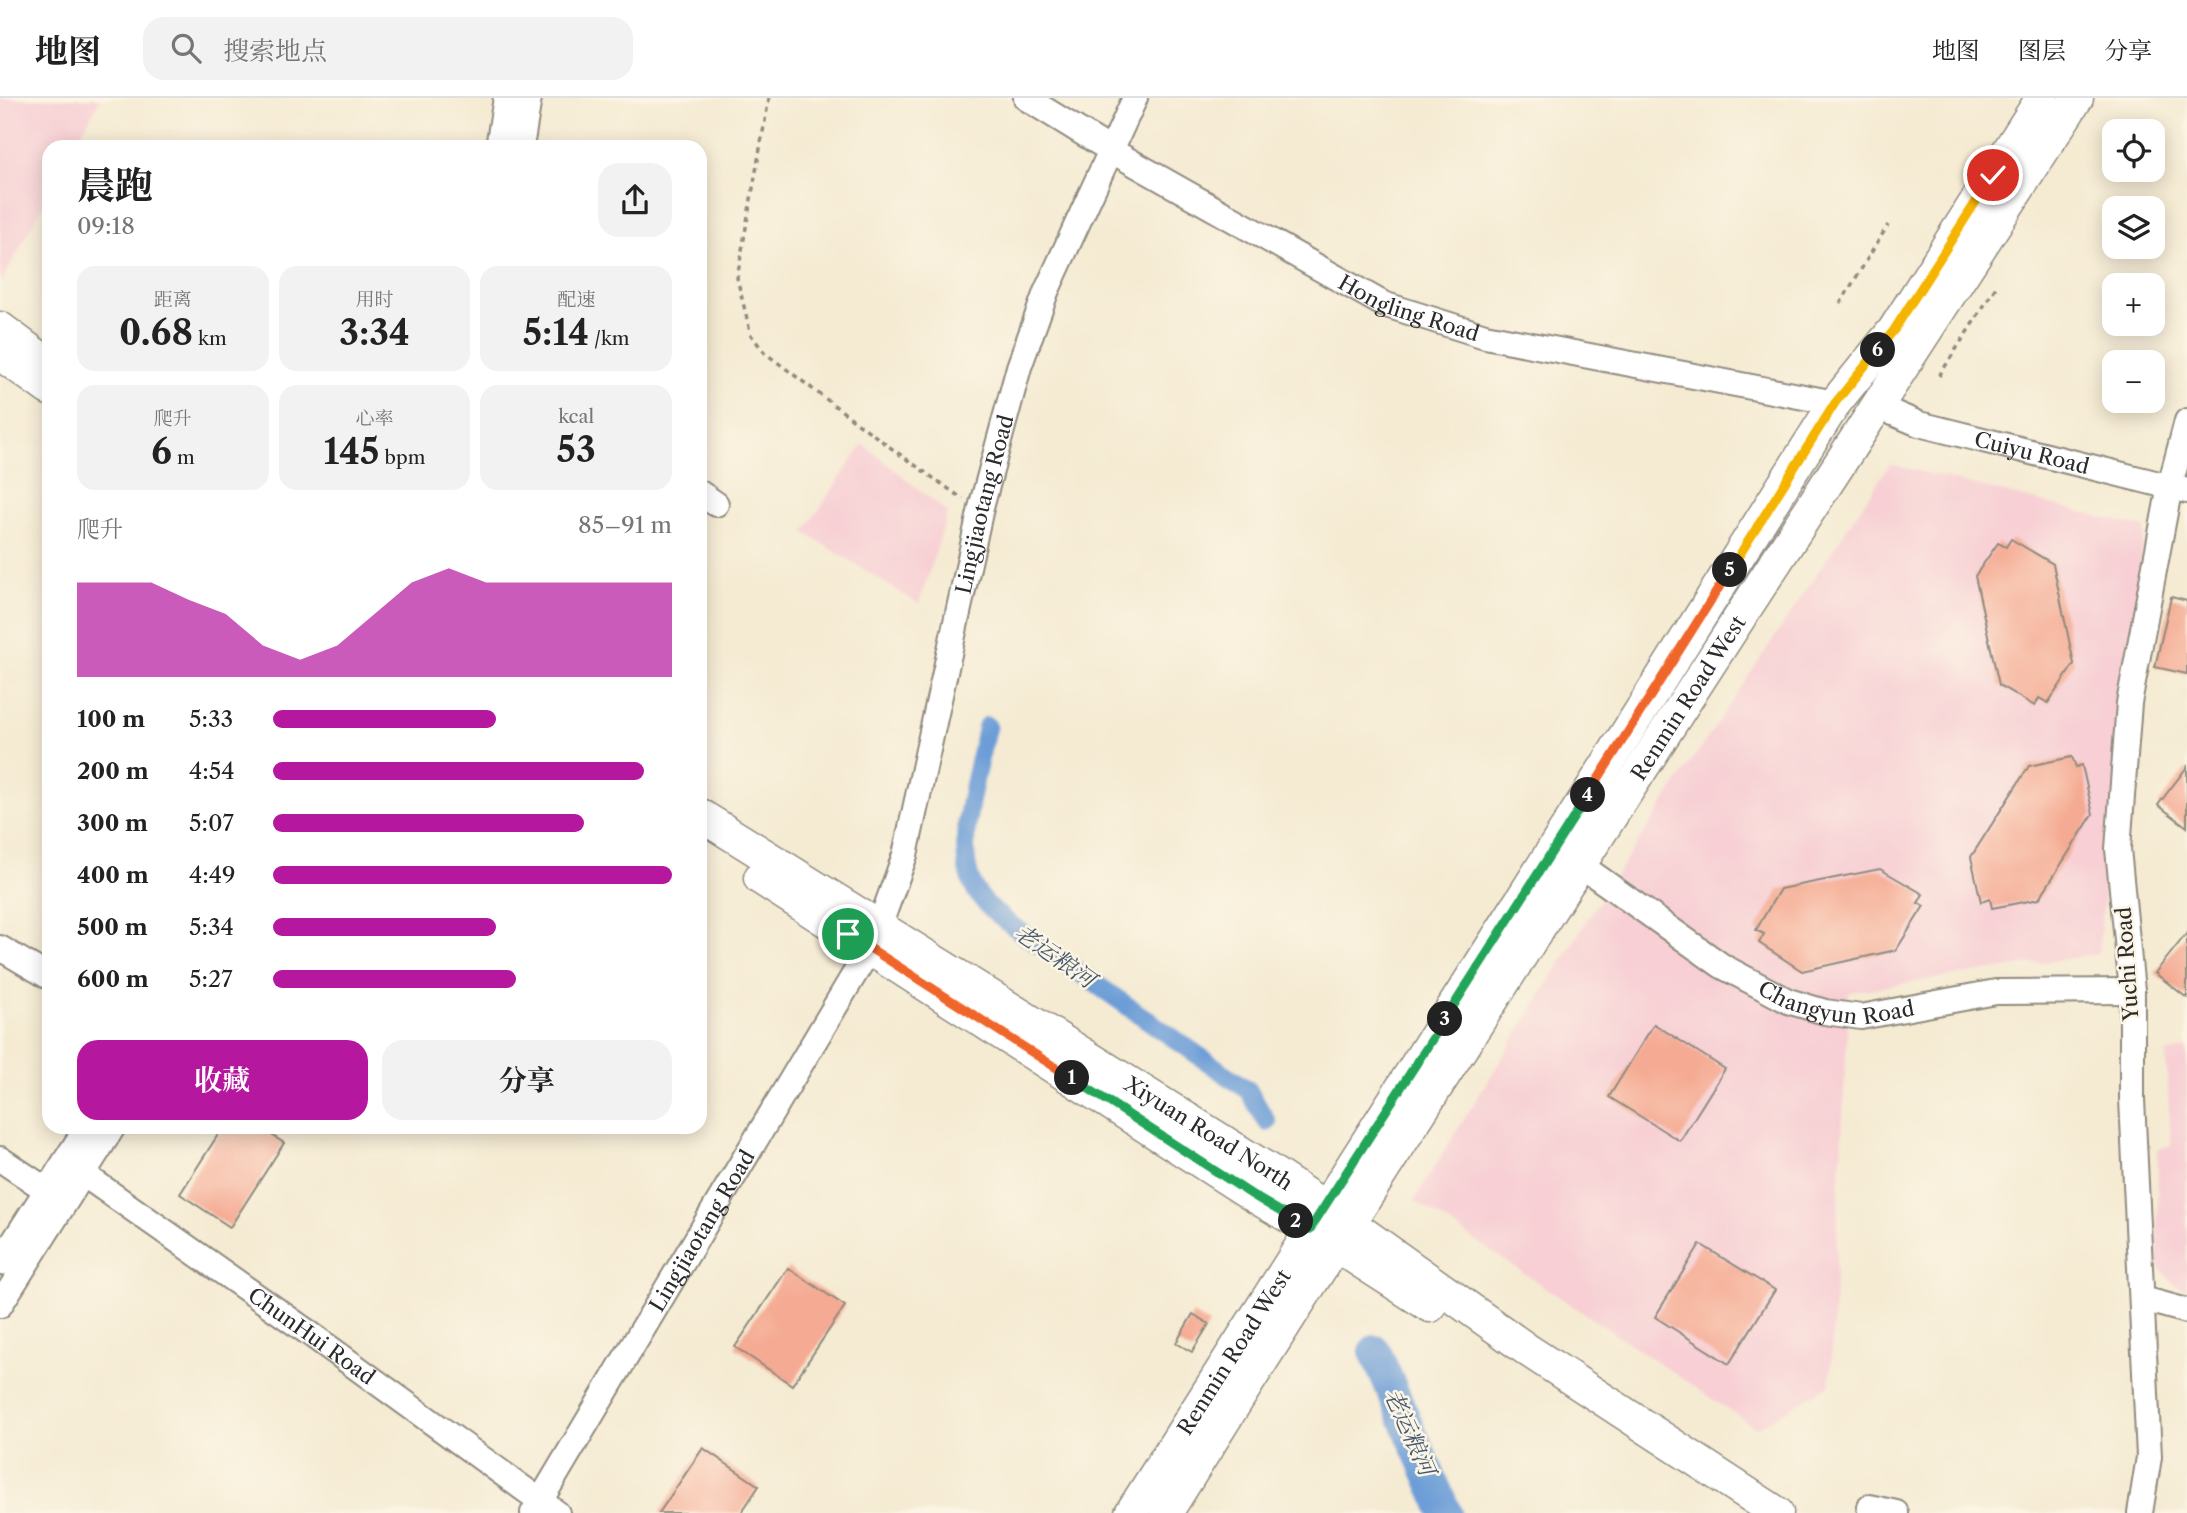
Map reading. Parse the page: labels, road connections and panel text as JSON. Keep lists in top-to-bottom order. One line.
{"streets":{"main road":["Renmin Road West","Xiyuan Road North"],"street":["Hongling Road","Cuiyu Road","Lingjiaotang Road","Yuchi Road","Changyun Road","ChunHui Road"]},"crossings":[["Hongling Road","Lingjiaotang Road"],["Hongling Road","Renmin Road West"],["Cuiyu Road","Renmin Road West"],["Cuiyu Road","Yuchi Road"],["Lingjiaotang Road","Xiyuan Road North"],["Lingjiaotang Road","ChunHui Road"],["Renmin Road West","Changyun Road"],["Renmin Road West","Xiyuan Road North"],["Yuchi Road","Changyun Road"]],"water":["老运粮河"],"page":{"header":"地图","search":"搜索地点","nav":["地图","图层","分享"],"map_buttons":["+","−"],"heading":["晨跑","09:18"],"stats":[["距离","0.68 km"],["用时","3:34"],["配速","5:14 /km"],["爬升","6 m"],["心率","145 bpm"],["kcal","53"]],"pins":["6","5","4","3","1","2"],"chart":["爬升","85–91 m"],"list":[{"name":"100 m","note":"5:33"},{"name":"200 m","note":"4:54"},{"name":"300 m","note":"5:07"},{"name":"400 m","note":"4:49"},{"name":"500 m","note":"5:34"},{"name":"600 m","note":"5:27"}],"buttons":["收藏","分享"]}}
